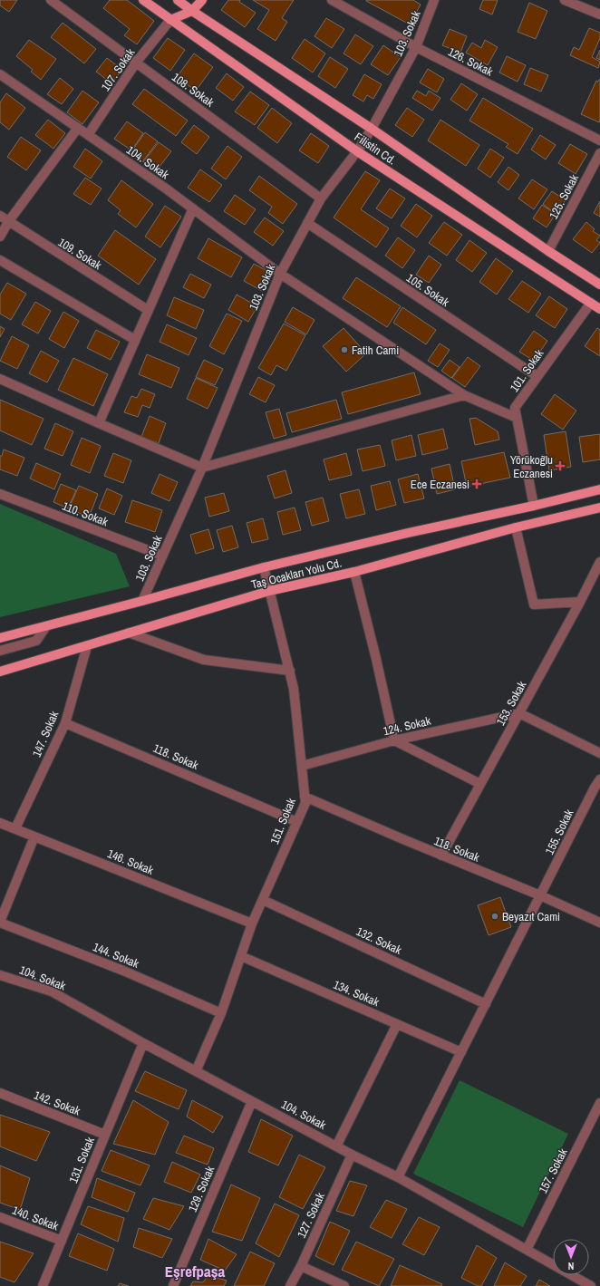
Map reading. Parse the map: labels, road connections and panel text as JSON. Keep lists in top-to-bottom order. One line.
{"streets":{"main road":["Filistin Cd.","Taş Ocakları Yolu Cd."],"street":["103. Sokak","126. Sokak","107. Sokak","108. Sokak","104. Sokak","125. Sokak","109. Sokak","105. Sokak","101. Sokak","110. Sokak","153. Sokak","124. Sokak","147. Sokak","118. Sokak","151. Sokak","155. Sokak","146. Sokak","132. Sokak","144. Sokak","134. Sokak","142. Sokak","131. Sokak","157. Sokak","129. Sokak","127. Sokak","140. Sokak"]},"crossings":[["103. Sokak","126. Sokak"],["103. Sokak","108. Sokak"],["103. Sokak","Filistin Cd."],["103. Sokak","104. Sokak"],["103. Sokak","105. Sokak"],["103. Sokak","110. Sokak"],["103. Sokak","Taş Ocakları Yolu Cd."],["107. Sokak","108. Sokak"],["107. Sokak","Filistin Cd."],["107. Sokak","104. Sokak"],["Filistin Cd.","125. Sokak"],["Filistin Cd.","101. Sokak"],["104. Sokak","101. Sokak"],["104. Sokak","151. Sokak"],["104. Sokak","155. Sokak"],["104. Sokak","131. Sokak"],["104. Sokak","157. Sokak"],["104. Sokak","129. Sokak"],["104. Sokak","127. Sokak"],["105. Sokak","101. Sokak"],["101. Sokak","Taş Ocakları Yolu Cd."],["Taş Ocakları Yolu Cd.","147. Sokak"],["Taş Ocakları Yolu Cd.","151. Sokak"],["153. Sokak","124. Sokak"],["153. Sokak","118. Sokak"],["124. Sokak","151. Sokak"],["147. Sokak","118. Sokak"],["147. Sokak","146. Sokak"],["118. Sokak","151. Sokak"],["118. Sokak","155. Sokak"],["151. Sokak","146. Sokak"],["151. Sokak","132. Sokak"],["151. Sokak","144. Sokak"],["151. Sokak","134. Sokak"],["155. Sokak","132. Sokak"],["155. Sokak","134. Sokak"],["142. Sokak","131. Sokak"],["131. Sokak","140. Sokak"]],"districts":["Eşrefpaşa"],"places":{"other":["Fatih Cami","Beyazıt Cami"],"health":["Yörükoğlu Eczanesi","Ece Eczanesi"]},"north":"bottom"}
